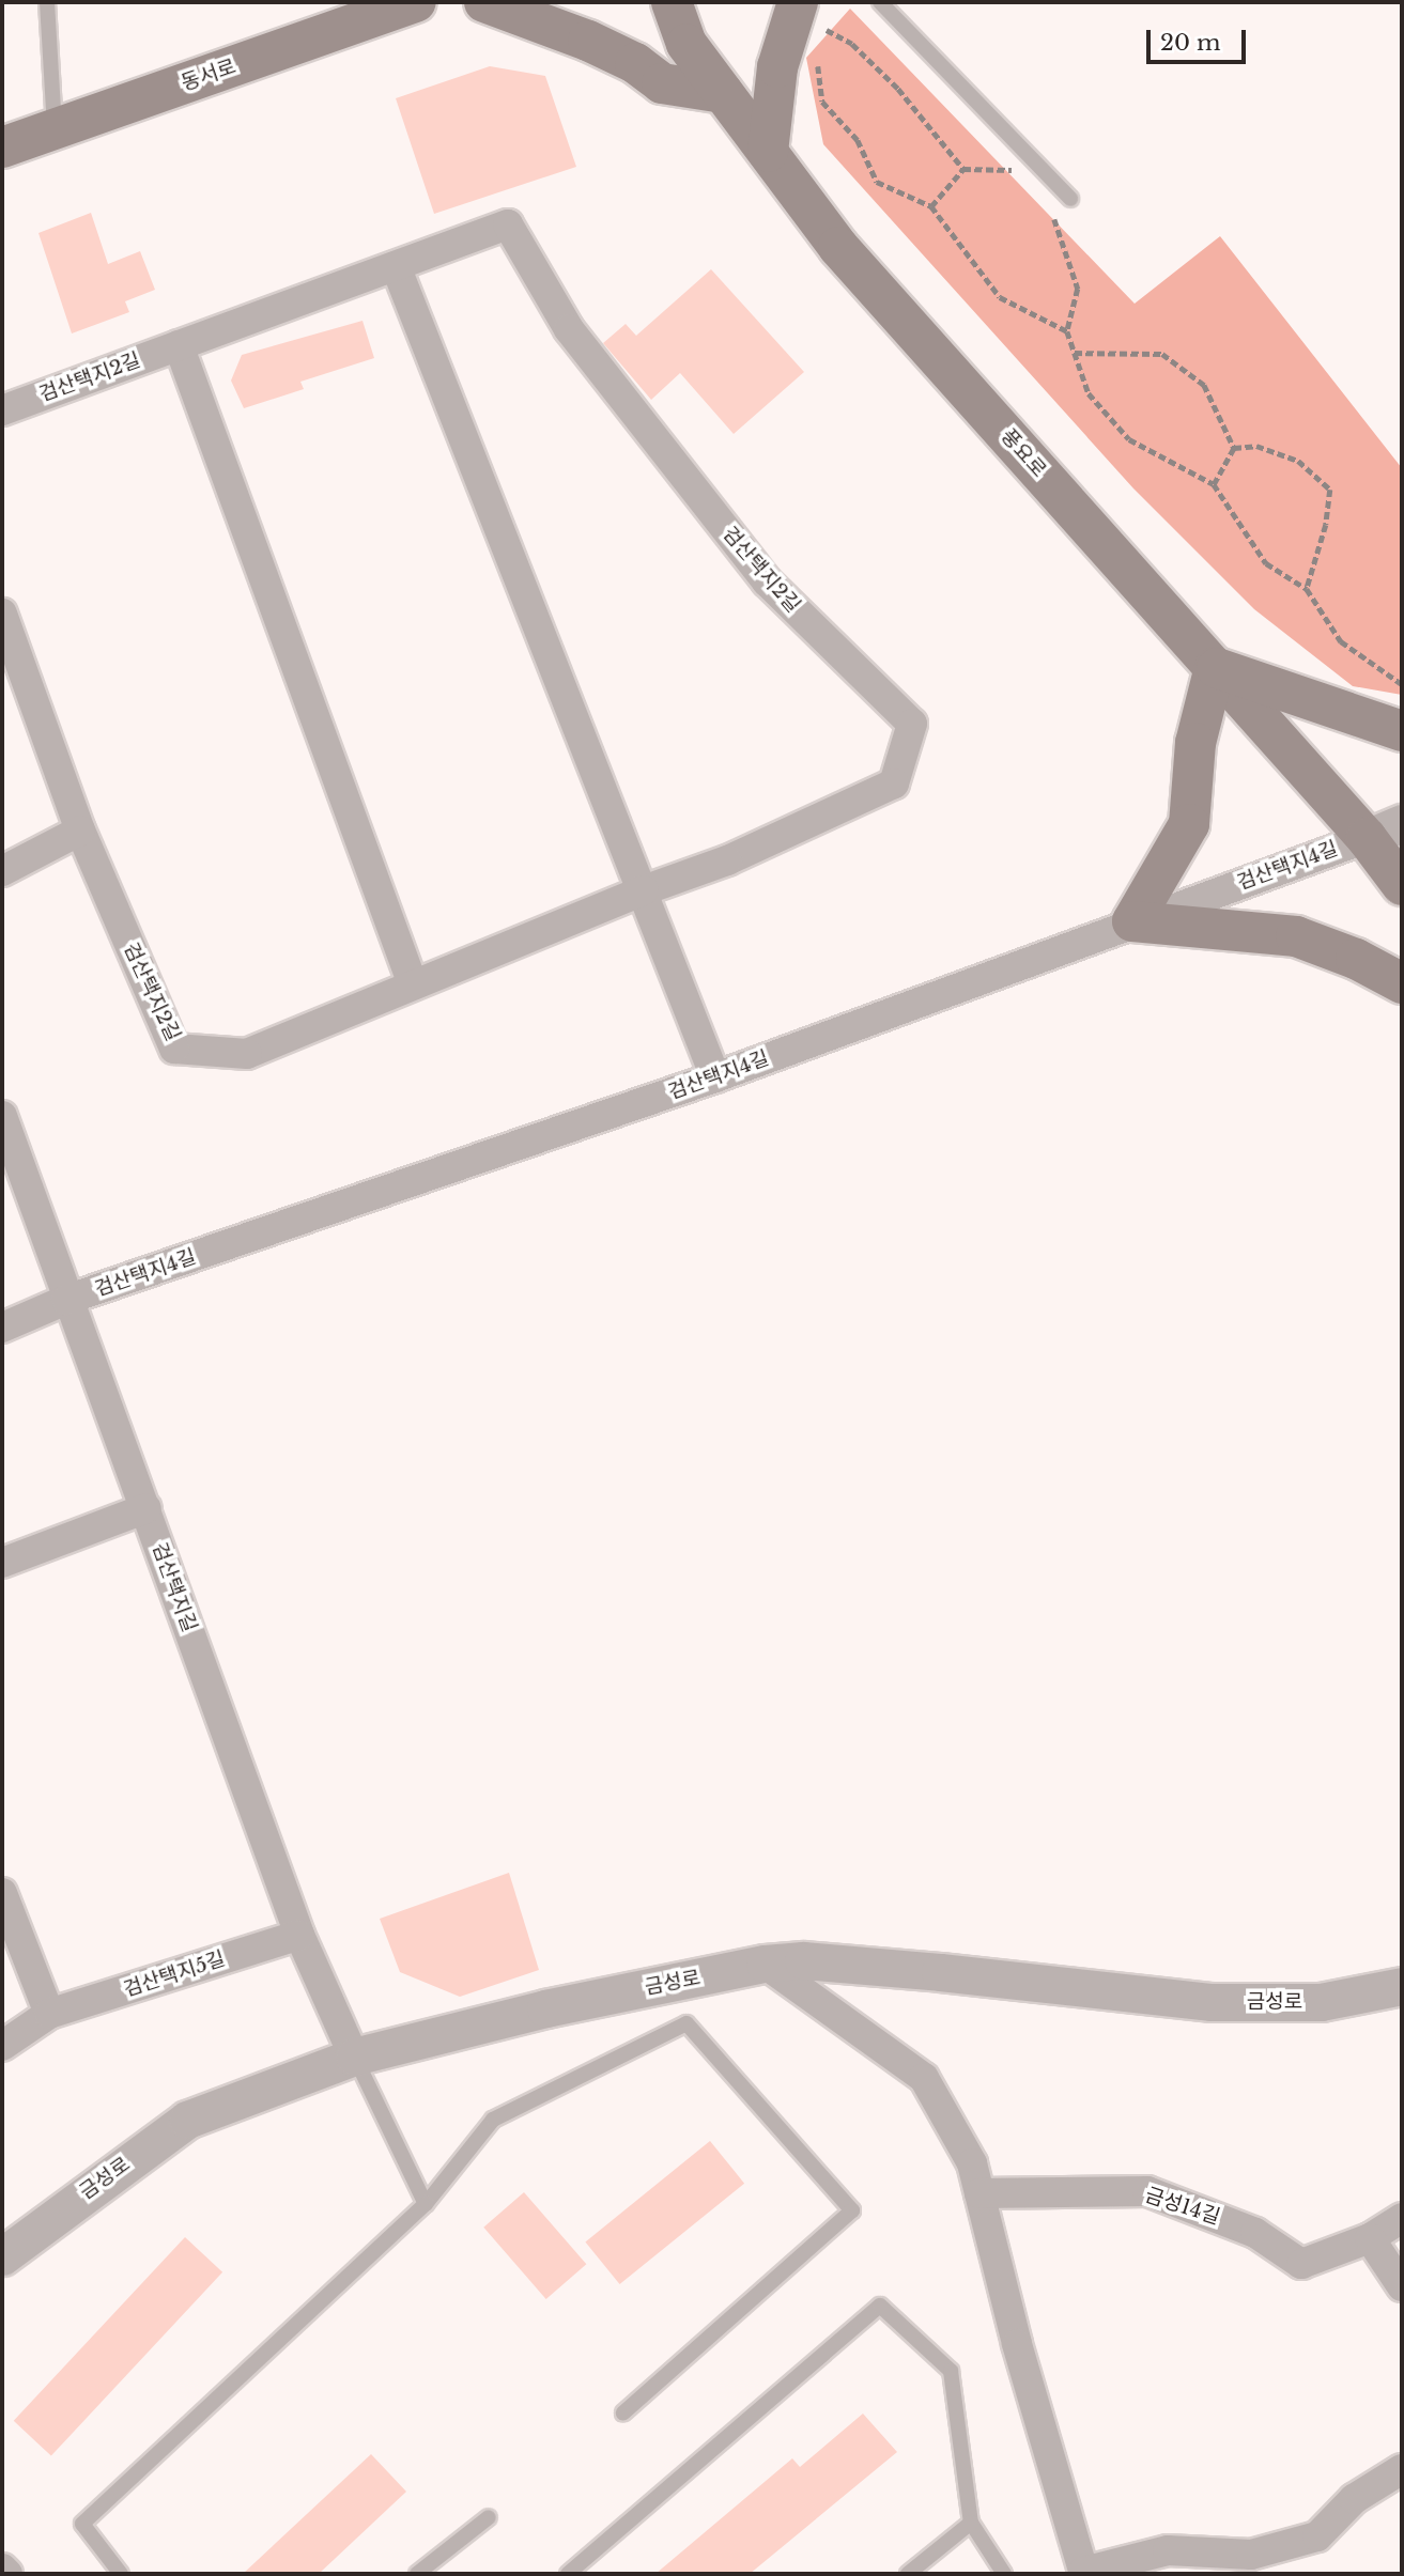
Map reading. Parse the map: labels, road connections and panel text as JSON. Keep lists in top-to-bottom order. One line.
{"streets":{"main road":["동서로","풍요로"],"street":["검산택지2길","검산택지4길","검산택지길","검산택지5길","금성로","금성14길"]},"crossings":[["풍요로","검산택지4길"],["검산택지4길","검산택지길"],["검산택지길","검산택지5길"],["검산택지길","금성로"]],"scale_bar":"20 m"}
